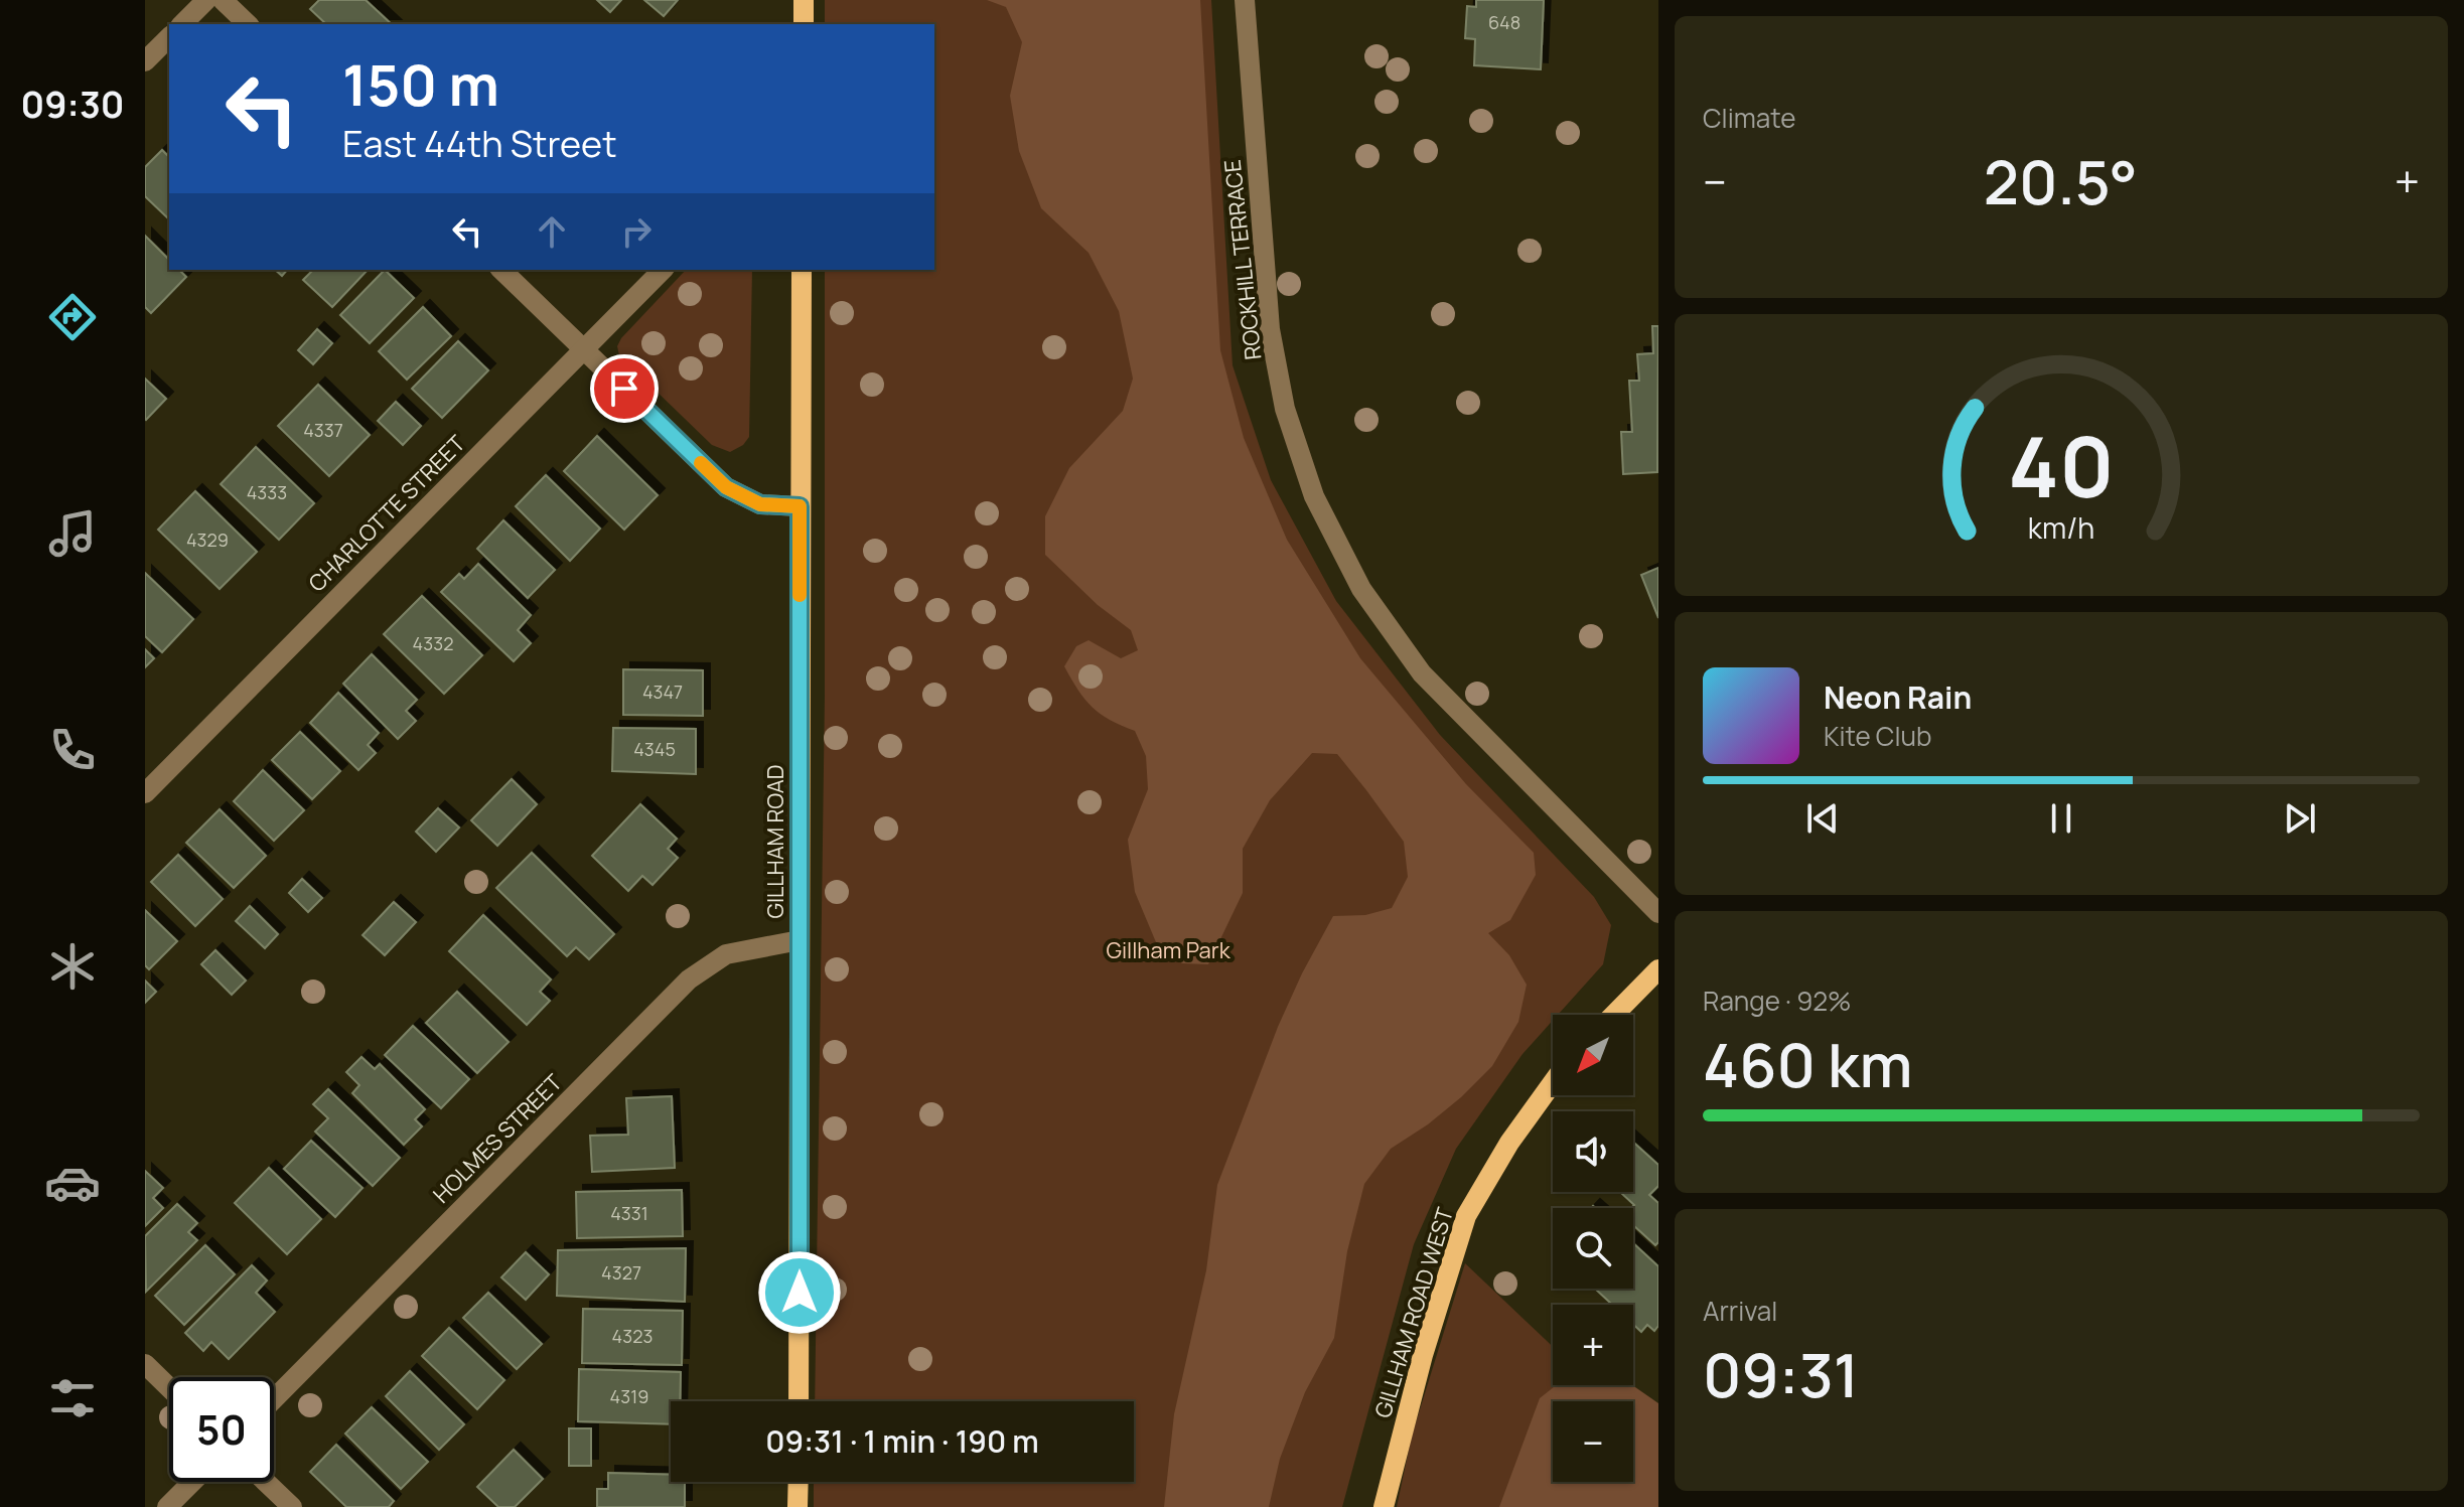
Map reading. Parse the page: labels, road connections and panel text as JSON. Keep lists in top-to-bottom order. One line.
{"streets":{"main road":["GILLHAM ROAD","GILLHAM ROAD WEST"],"street":["ROCKHILL TERRACE","CHARLOTTE STREET","HOLMES STREET"]},"crossings":[["GILLHAM ROAD","HOLMES STREET"]],"parks":["Gillham Park"],"house_numbers":["648","4337","4333","4329","4332","4347","4345","4331","4327","4323","4319"],"north":"bottom left","page":{"tabs":"09:30","tile":["Climate",["Range · 92%","460 km"],["Arrival","09:31"]],"turn":["150 m","East 44th Street"],"heat":["−","20.5°","+"],"song":["Neon Rain","Kite Club"],"map_buttons":["+","−"],"limit":"50","trip":"09:31 · 1 min · 190 m","gauge":["40","km/h"]}}
